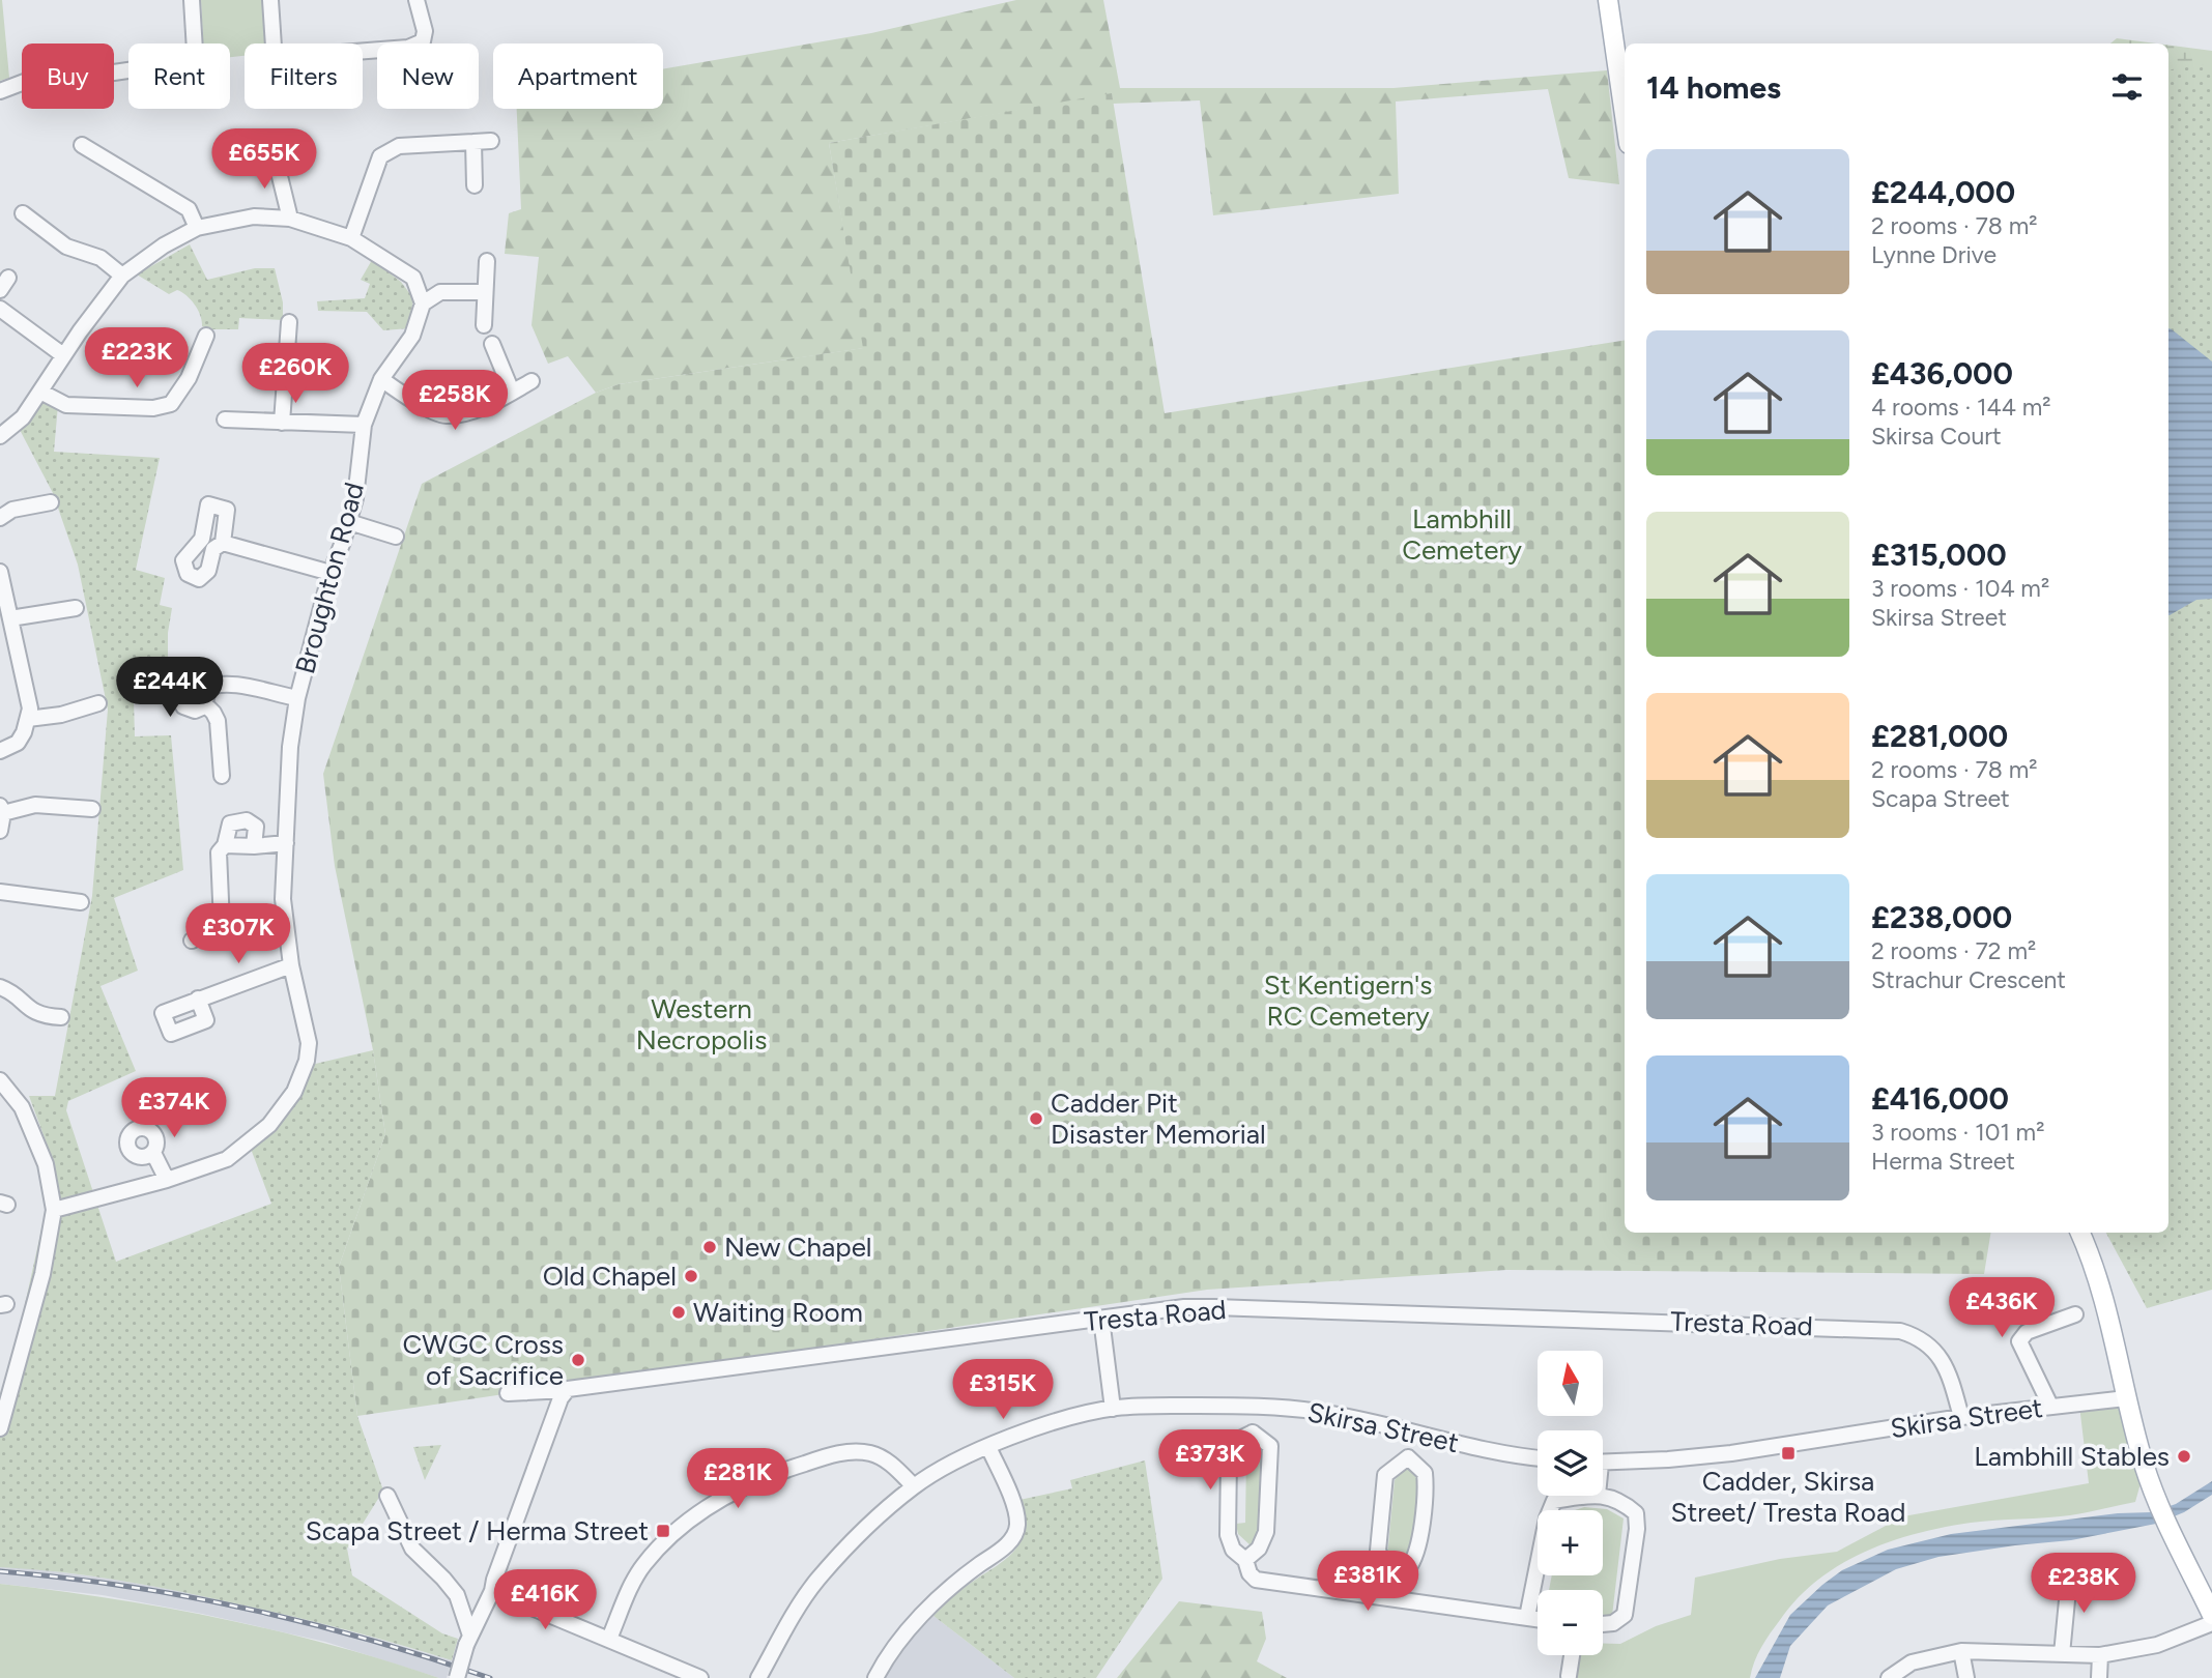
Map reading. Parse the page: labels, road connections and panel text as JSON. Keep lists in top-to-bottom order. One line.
{"streets":{"street":["Broughton Road","Tresta Road","Skirsa Street"]},"crossings":[["Tresta Road","Skirsa Street"]],"parks":["Lambhill Cemetery","St Kentigern's RC Cemetery","Western Necropolis"],"places":{"other":["Cadder Pit Disaster Memorial","New Chapel","Old Chapel","Waiting Room","CWGC Cross of Sacrifice","Lambhill Stables"],"transit":["Cadder, Skirsa Street/ Tresta Road","Scapa Street / Herma Street"]},"north":"top","page":{"chip":["Buy","Rent","Filters","New","Apartment"],"heading":"14 homes","price":["£655K","£223K","£260K","£258K","£244K","£307K","£374K","£436K","£315K","£373K","£281K","£381K","£238K","£416K"],"list":[{"name":"£244,000","note":"2 rooms · 78 m² · Lynne Drive"},{"name":"£436,000","note":"4 rooms · 144 m² · Skirsa Court"},{"name":"£315,000","note":"3 rooms · 104 m² · Skirsa Street"},{"name":"£281,000","note":"2 rooms · 78 m² · Scapa Street"},{"name":"£238,000","note":"2 rooms · 72 m² · Strachur Crescent"},{"name":"£416,000","note":"3 rooms · 101 m² · Herma Street"}],"map_buttons":["+","−"]}}
